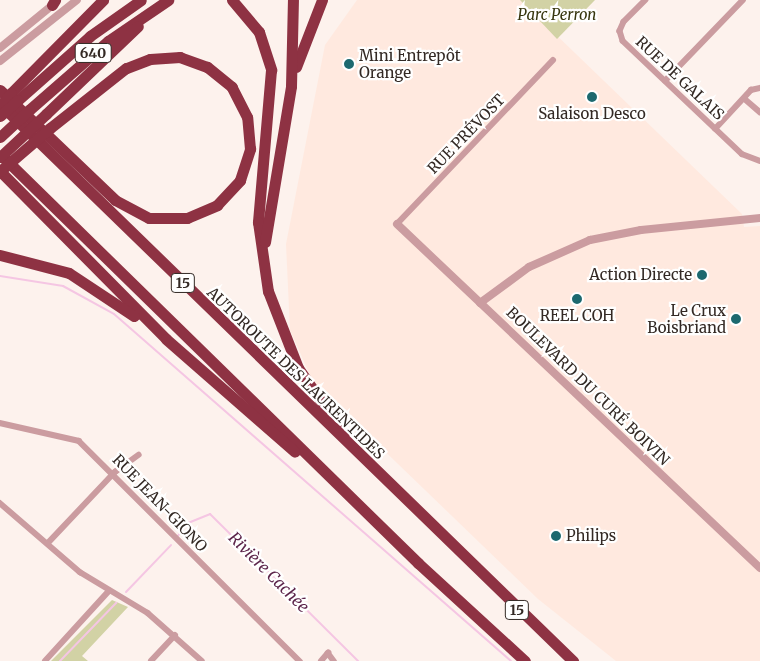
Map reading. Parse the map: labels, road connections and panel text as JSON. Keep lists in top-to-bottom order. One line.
{"streets":{"highway":["640","15","AUTOROUTE DES LAURENTIDES"],"street":["RUE DE GALAIS","RUE PRÉVOST","BOULEVARD DU CURÉ BOIVIN","RUE JEAN-GIONO"]},"crossings":[["RUE PRÉVOST","BOULEVARD DU CURÉ BOIVIN"]],"water":["Rivière Cachée"],"parks":["Parc Perron"],"places":["Mini Entrepôt Orange","Salaison Desco","Action Directe","REEL COH","Le Crux Boisbriand","Philips"]}
